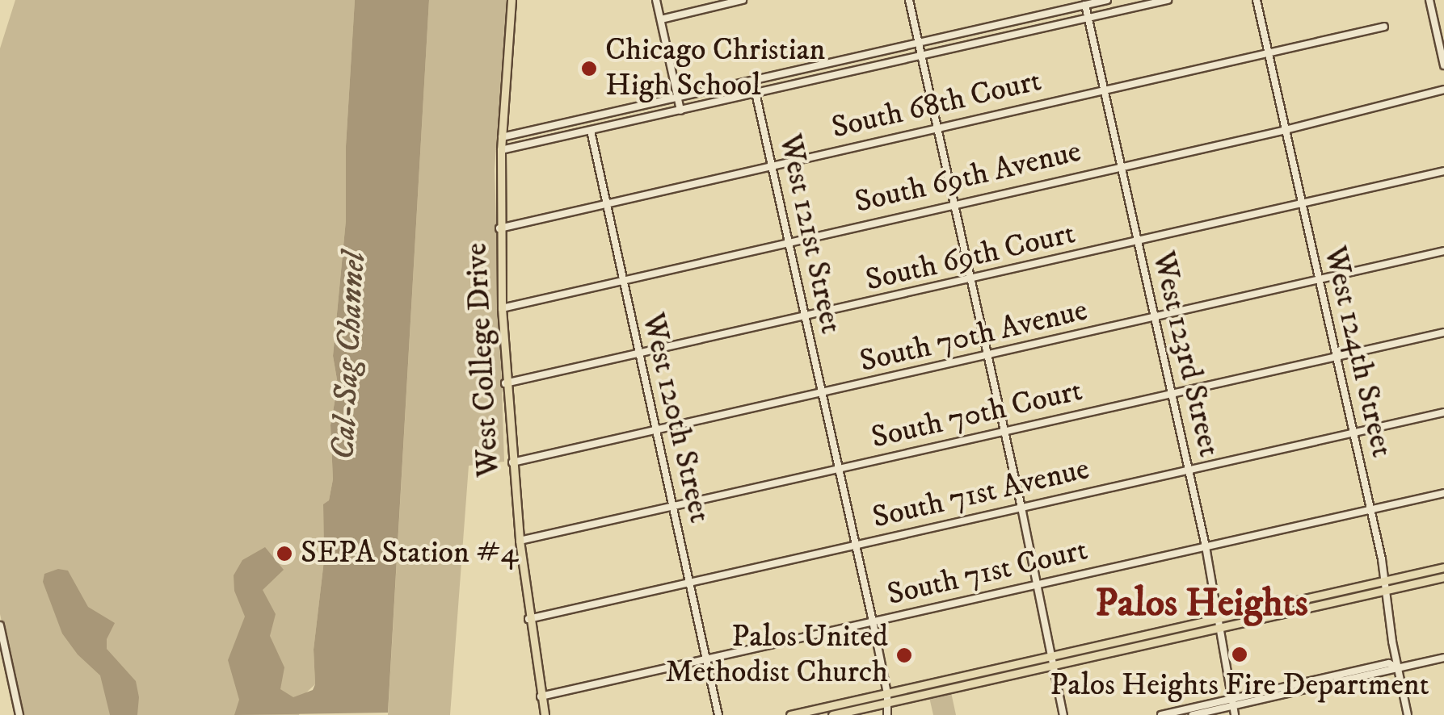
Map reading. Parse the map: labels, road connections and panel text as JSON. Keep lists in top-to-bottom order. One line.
{"streets":{"main road":["West College Drive"],"street":["South 68th Court","South 69th Avenue","West 121st Street","South 69th Court","South 70th Avenue","West 124th Street","West 123rd Street","South 70th Court","West 120th Street","South 71st Avenue","South 71st Court"]},"crossings":[["South 68th Court","West 121st Street"],["South 68th Court","West 124th Street"],["South 68th Court","West 123rd Street"],["South 68th Court","West College Drive"],["South 68th Court","West 120th Street"],["South 69th Avenue","West 121st Street"],["South 69th Avenue","West 124th Street"],["South 69th Avenue","West 123rd Street"],["South 69th Avenue","West College Drive"],["South 69th Avenue","West 120th Street"],["West 121st Street","South 69th Court"],["West 121st Street","South 70th Avenue"],["West 121st Street","South 70th Court"],["West 121st Street","South 71st Avenue"],["West 121st Street","South 71st Court"],["South 69th Court","West 124th Street"],["South 69th Court","West 123rd Street"],["South 69th Court","West College Drive"],["South 69th Court","West 120th Street"],["South 70th Avenue","West 124th Street"],["South 70th Avenue","West 123rd Street"],["South 70th Avenue","West College Drive"],["South 70th Avenue","West 120th Street"],["West 124th Street","South 70th Court"],["West 124th Street","South 71st Avenue"],["West 124th Street","South 71st Court"],["West 123rd Street","South 70th Court"],["West 123rd Street","South 71st Avenue"],["West 123rd Street","South 71st Court"],["West College Drive","South 70th Court"],["West College Drive","South 71st Avenue"],["West College Drive","South 71st Court"],["South 70th Court","West 120th Street"],["West 120th Street","South 71st Avenue"],["West 120th Street","South 71st Court"]],"districts":["Palos Heights"],"water":["Cal-Sag Channel"],"places":["Chicago Christian High School","SEPA Station #4","Palos Heights Fire Department","Palos United Methodist Church"]}
